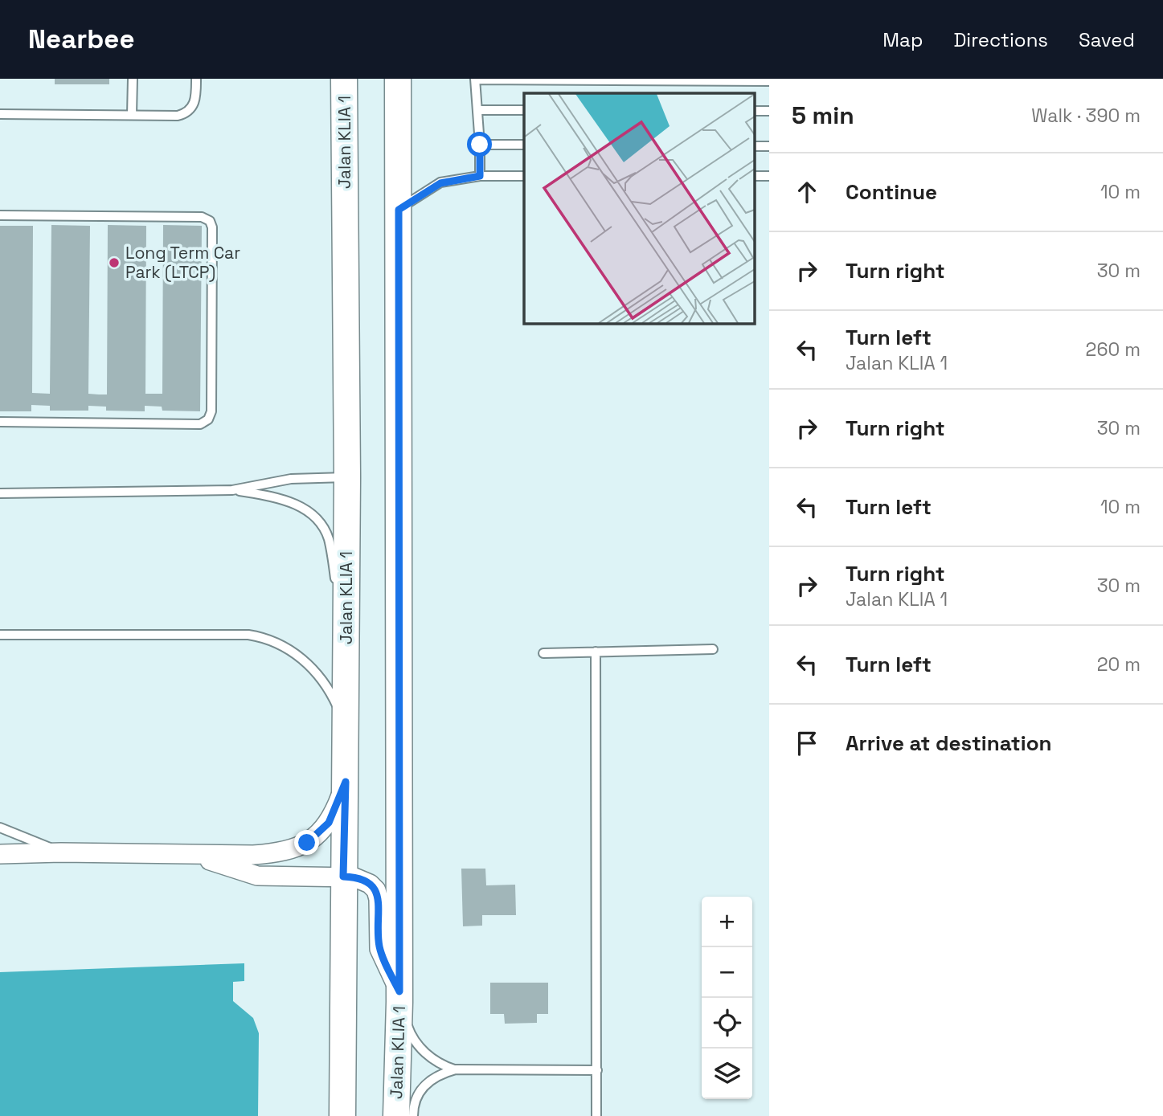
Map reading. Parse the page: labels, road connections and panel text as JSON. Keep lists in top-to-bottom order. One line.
{"streets":{"main road":["Jalan KLIA 1"]},"places":["Long Term Car Park (LTCP)"],"page":{"header":"Nearbee","nav":["Map","Directions","Saved"],"heading":["5 min","Walk · 390 m"],"list":[["Continue","10 m"],["Turn right","30 m"],["Turn left","Jalan KLIA 1","260 m"],["Turn right","30 m"],["Turn left","10 m"],["Turn right","Jalan KLIA 1","30 m"],["Turn left","20 m"],"Arrive at destination"],"map_buttons":["+","−"]}}
